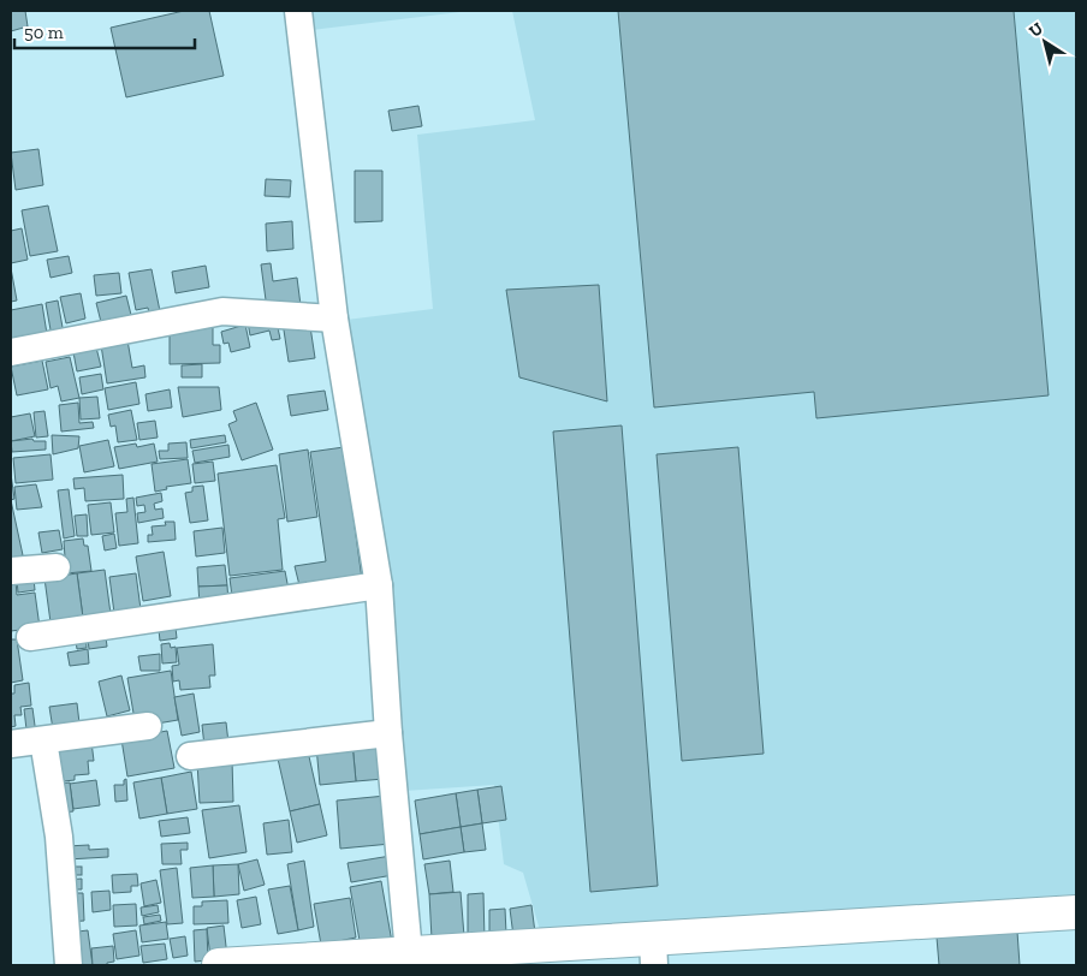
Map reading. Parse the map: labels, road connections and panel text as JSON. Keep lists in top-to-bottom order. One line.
{"scale_bar":"50 m","north":"top left"}
